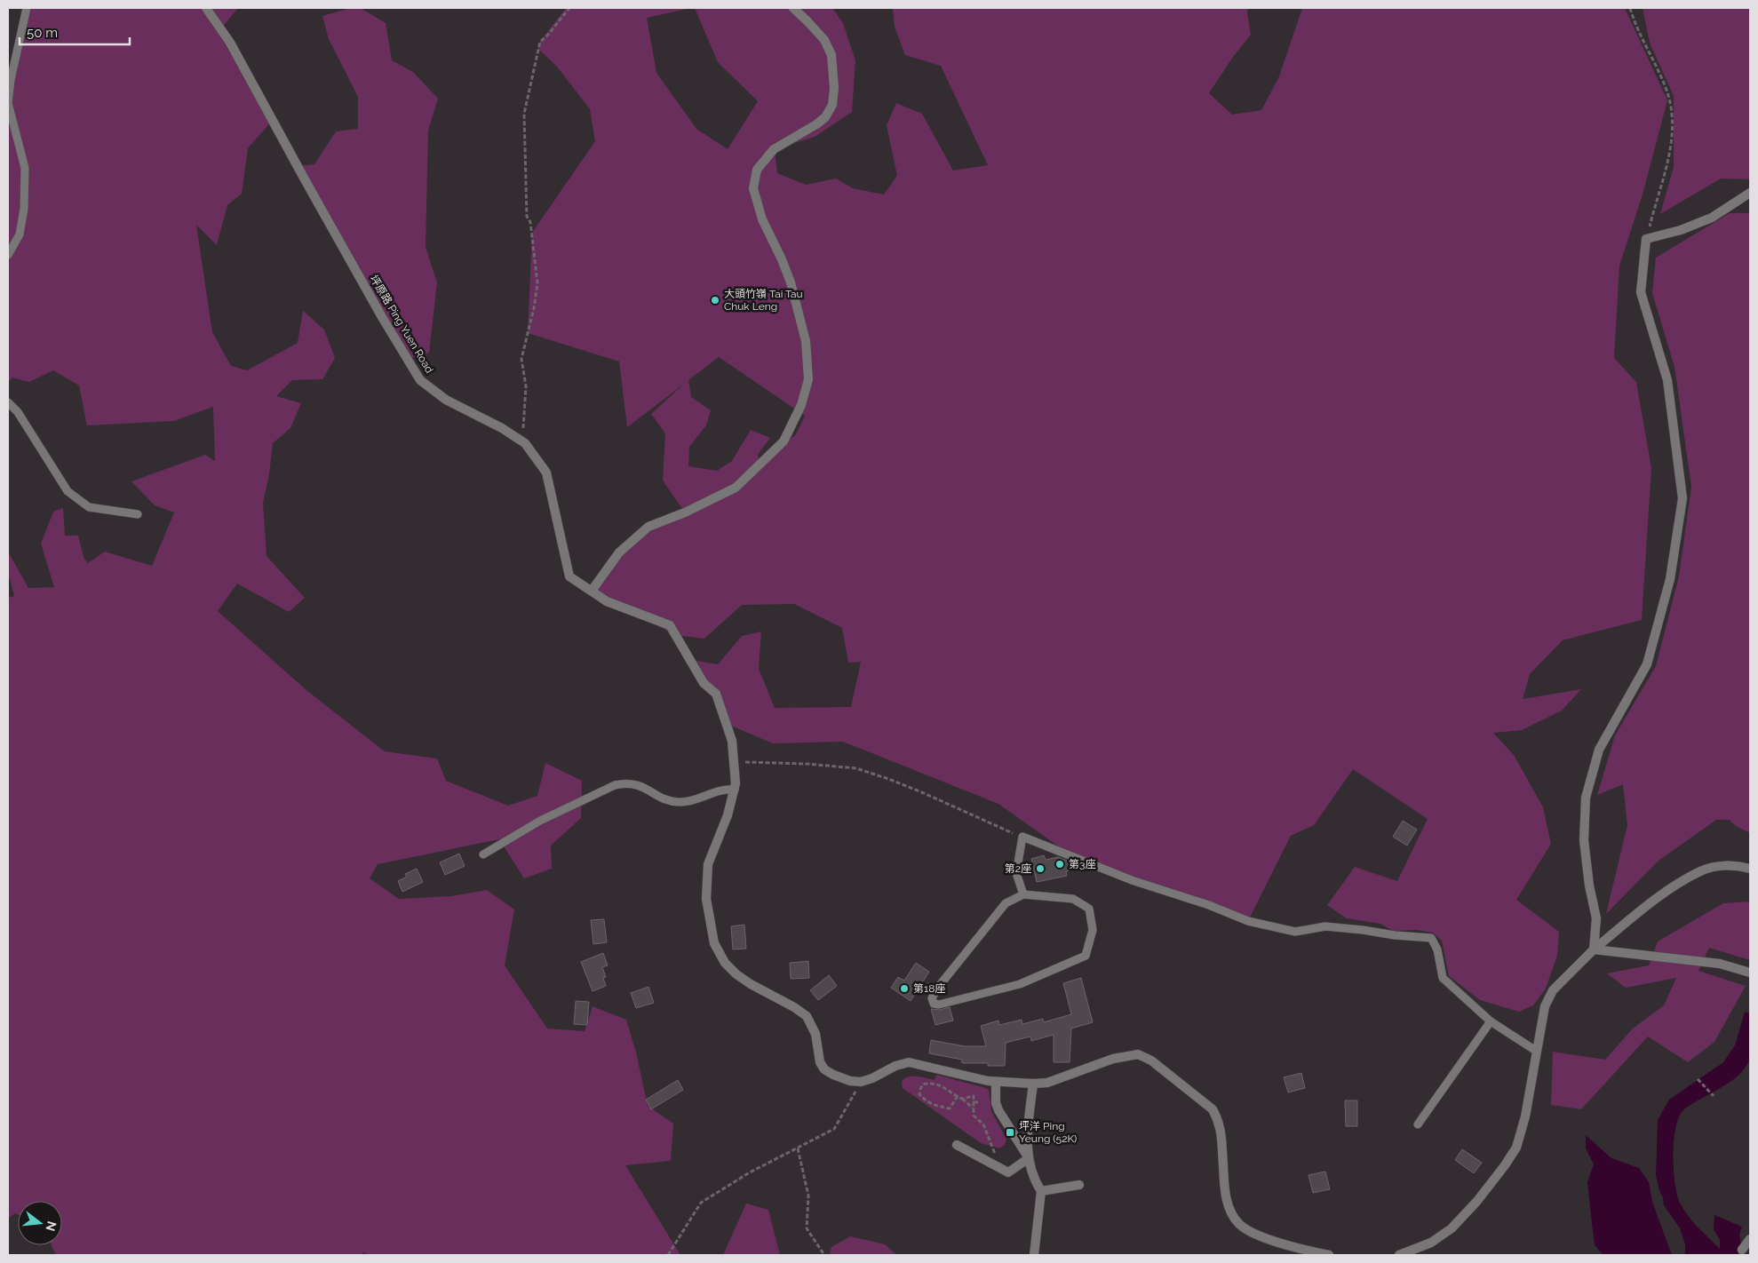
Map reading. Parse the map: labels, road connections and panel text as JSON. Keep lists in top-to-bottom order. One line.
{"streets":{"street":["坪原路 Ping Yuen Road"]},"places":{"other":["大頭竹嶺 Tai Tau Chuk Leng","第3座","第2座","第18座"],"transit":["坪洋 Ping Yeung (52K)"]},"scale_bar":"50 m","north":"right"}
